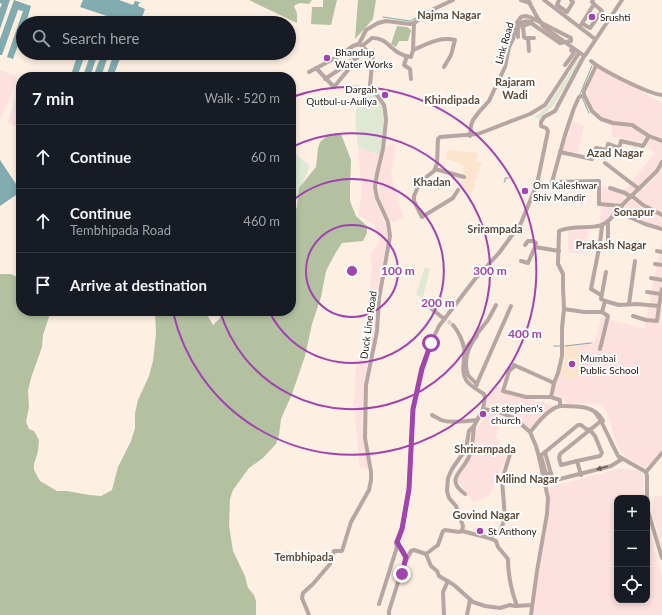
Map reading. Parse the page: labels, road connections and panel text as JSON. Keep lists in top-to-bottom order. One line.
{"streets":{"street":["Link Road","Duck Line Road"]},"districts":["Najma Nagar","Rajaram Wadi","Khindipada","Azad Nagar","Khadan","Sonapur","Srirampada","Prakash Nagar","Shrirampada","Milind Nagar","Govind Nagar","Tembhipada"],"places":["Srushti","Bhandup Water Works","Dargah Qutbul-u-Auliya","Om Kaleshwar Shiv Mandir","Mumbai Public School","st stephen's church","St Anthony"],"page":{"search":"Search here","heading":["7 min","Walk · 520 m"],"list":[["Continue","60 m"],["Continue","Tembhipada Road","460 m"],"Arrive at destination"],"map_buttons":["+","−"]},"rings":["100 m","300 m","200 m","400 m"]}
